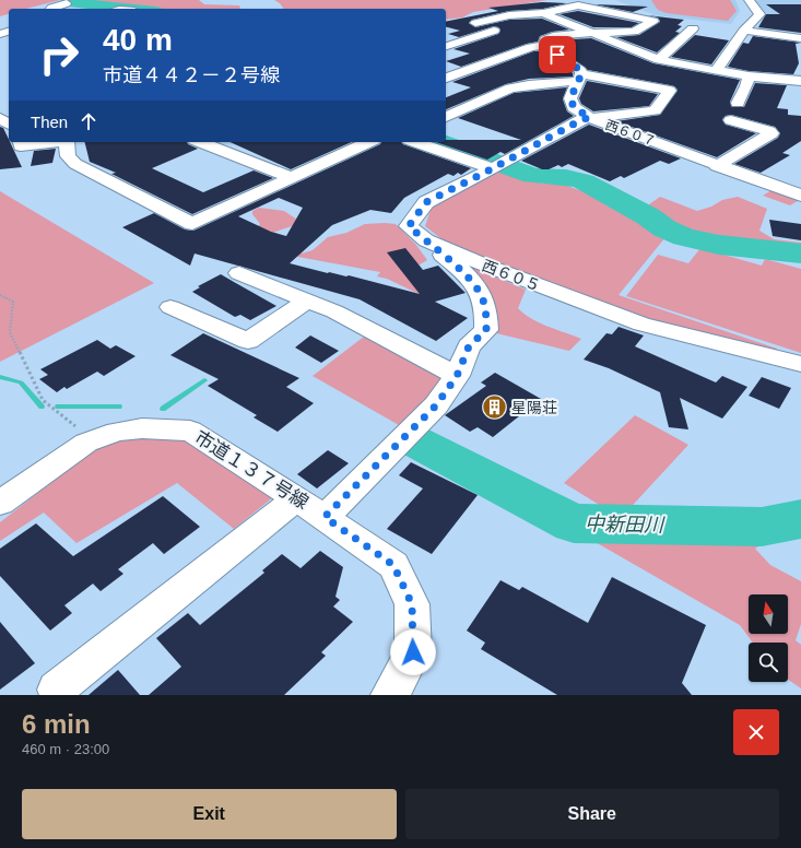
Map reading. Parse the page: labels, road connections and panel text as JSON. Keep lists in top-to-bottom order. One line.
{"streets":{"street":["西６０７","西６０５","市道１３７号線"]},"crossings":[["西６０７","西６０５"]],"water":["中新田川"],"places":{"building":["星陽荘"]},"north":"top","page":{"turn":["40 m","市道４４２－２号線"],"then":"Then","heading":["6 min","460 m · 23:00"],"buttons":["Exit","Share"]}}
